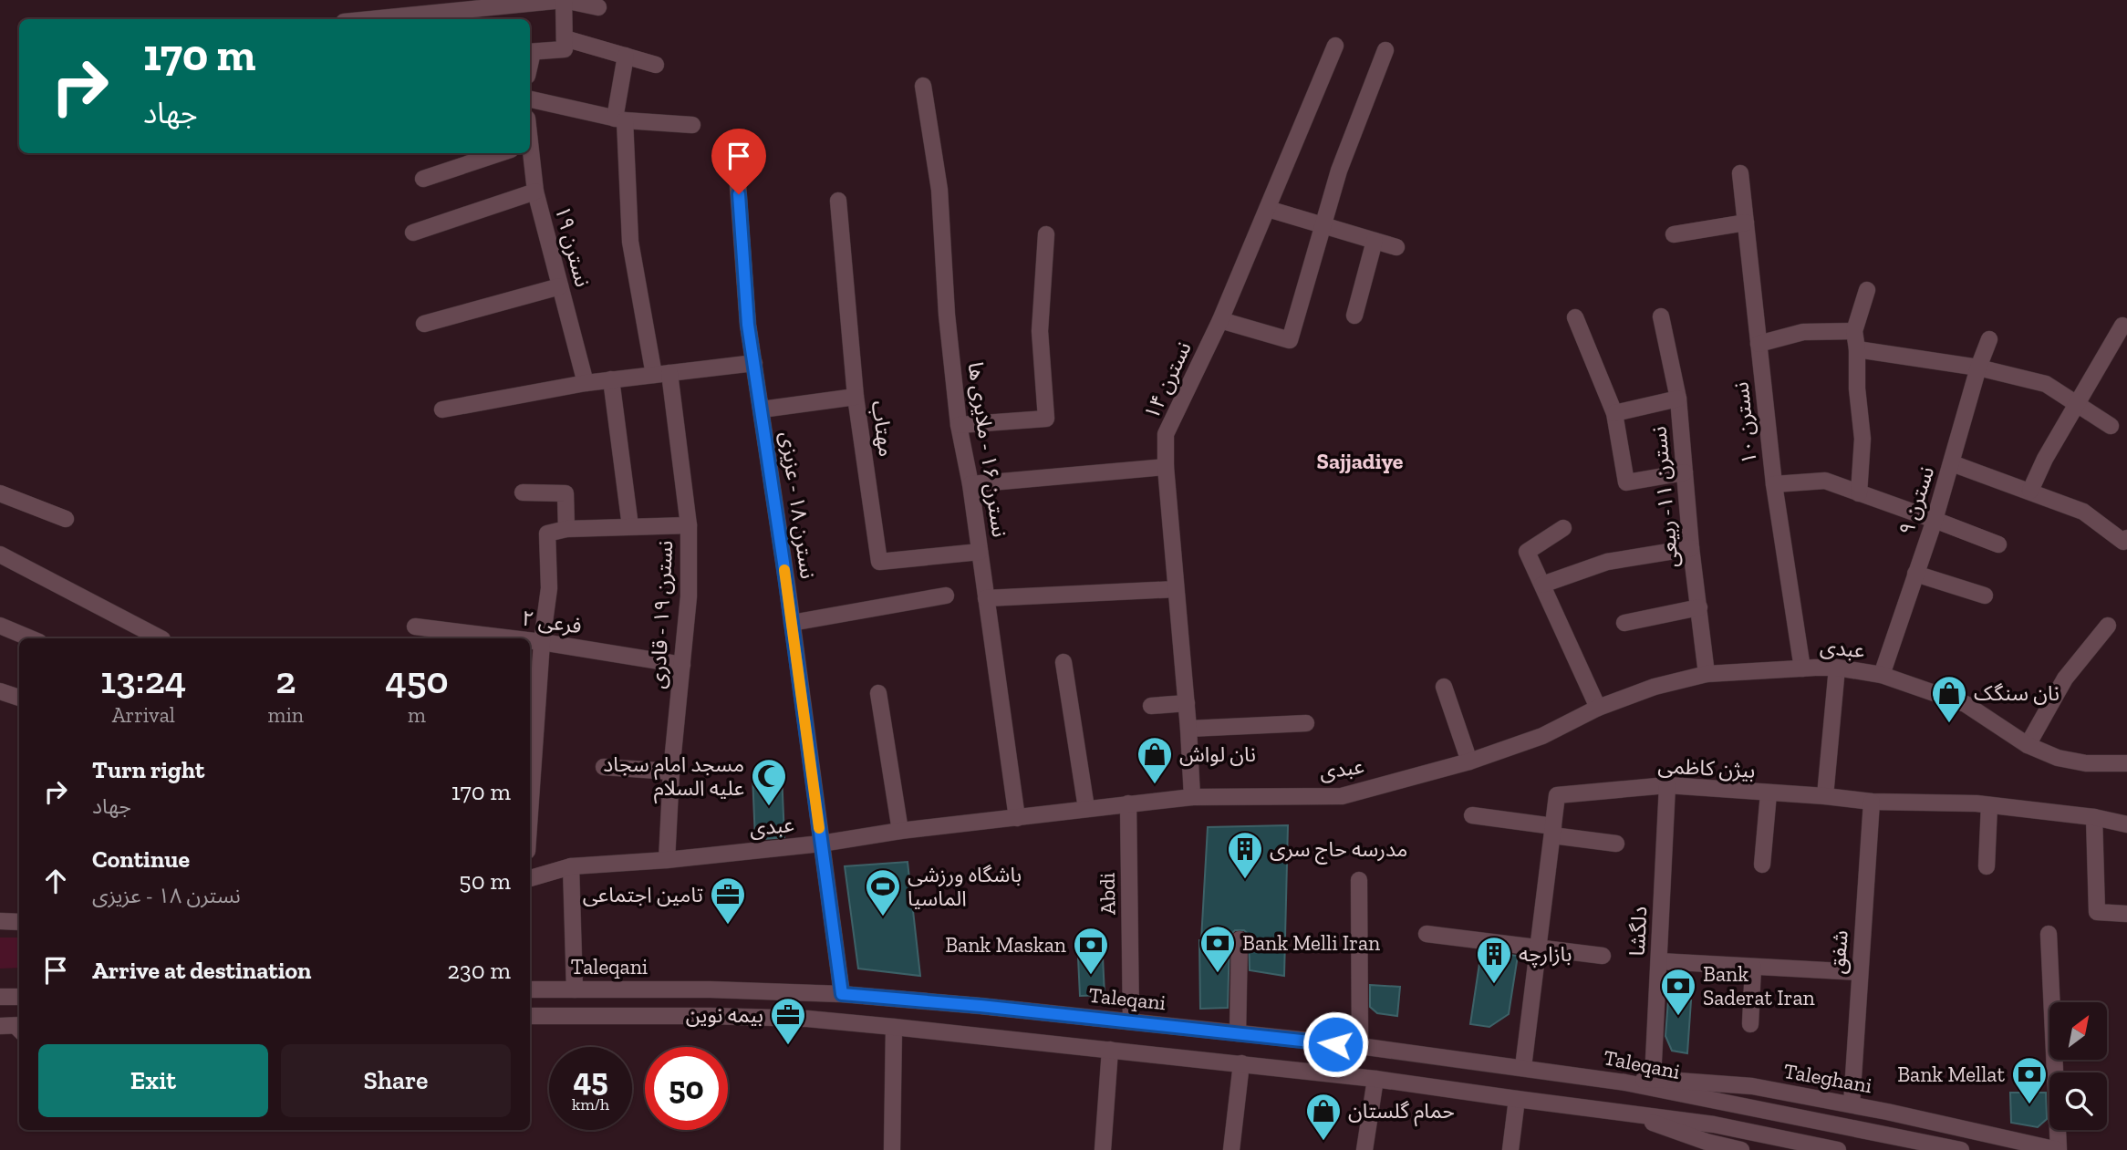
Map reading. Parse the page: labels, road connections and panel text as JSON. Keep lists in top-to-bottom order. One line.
{"streets":{"street":["نسترن ۱۹","نسترن ۱۴","نسترن ۱۰","مهتاب","نسترن ۱۶ - ملایری ها","نسترن ۱۱- ربیعی","نسترن ۹","نسترن ۱۸ - عزیزی","نسترن ۱۹ - قادری","فرعی ۲","عبدی","بیژن کاظمی","Abdi","دلگشا","شفق","Taleqani","Taleghani"]},"crossings":[["نسترن ۱۴","عبدی"],["نسترن ۱۰","عبدی"],["مهتاب","نسترن ۱۶ - ملایری ها"],["نسترن ۱۶ - ملایری ها","عبدی"],["نسترن ۱۱- ربیعی","عبدی"],["نسترن ۹","عبدی"],["نسترن ۱۸ - عزیزی","عبدی"],["نسترن ۱۸ - عزیزی","Taleqani"],["نسترن ۱۹ - قادری","فرعی ۲"],["نسترن ۱۹ - قادری","عبدی"],["عبدی","Abdi"],["بیژن کاظمی","دلگشا"],["بیژن کاظمی","شفق"],["بیژن کاظمی","Taleqani"],["Abdi","Taleqani"],["دلگشا","Taleghani"],["شفق","Taleghani"],["Taleqani","Taleghani"]],"districts":["Sajjadiye"],"places":{"shop":["نان سنگک","نان لواش","حمام گلستان"],"mosque":["مسجد امام سجاد علیه السلام"],"building":["مدرسه حاج سری","بازارچه"],"sports":["باشگاه ورزشی الماسیا"],"office":["تامین اجتماعی","بیمه نوین"],"bank":["Bank Melli Iran","Bank Maskan","Bank Saderat Iran","Bank Mellat"]},"north":"top right","page":{"turn":["170 m","جهاد"],"eta":["13:24","Arrival","2","min","450","m"],"list":[{"name":"Turn right","note":"جهاد","value":"170 m"},{"name":"Continue","note":"نسترن ۱۸ - عزیزی","value":"50 m"},{"name":"Arrive at destination","value":"230 m"}],"buttons":["Exit","Share"],"speed":"45 km/h","limit":"50"}}
